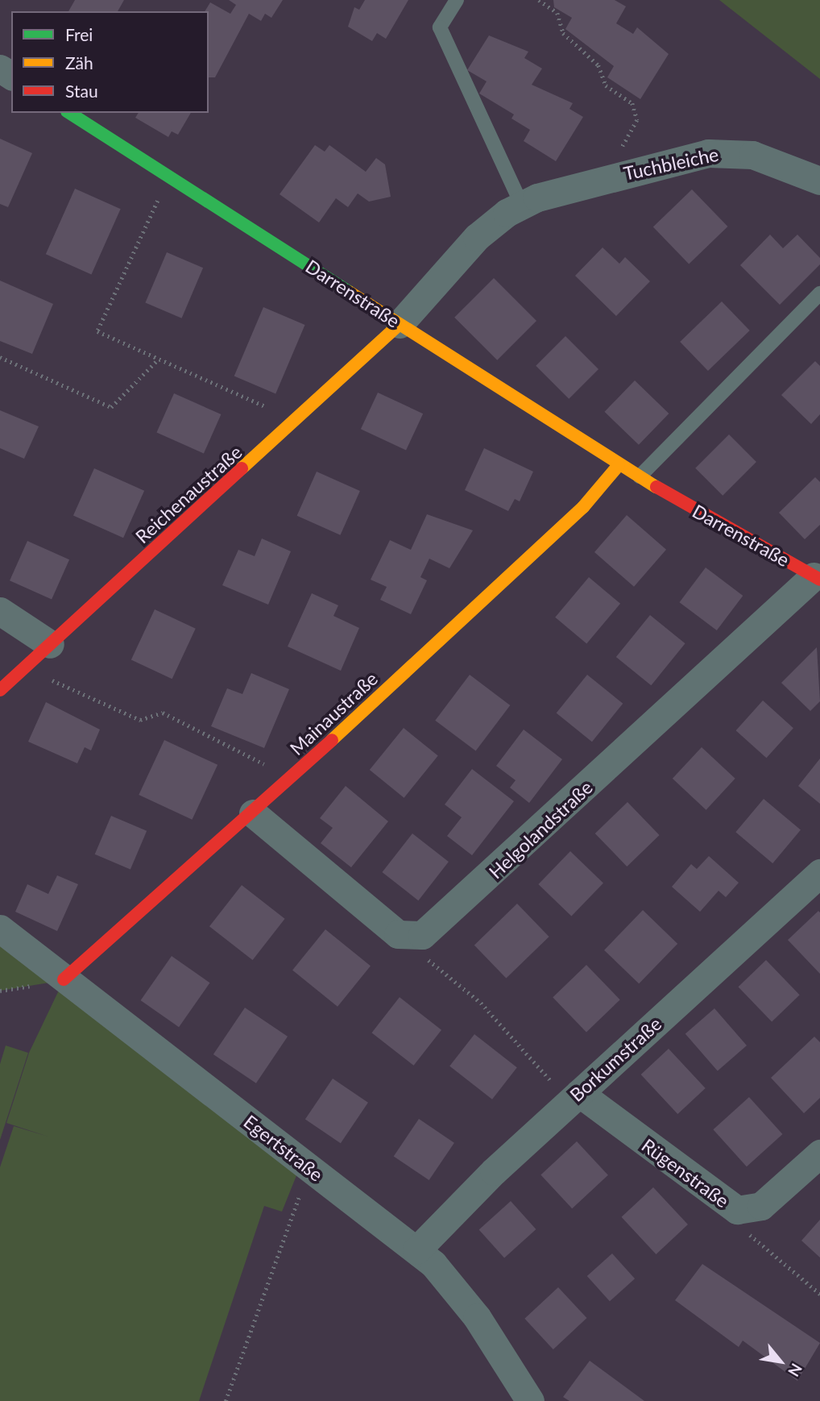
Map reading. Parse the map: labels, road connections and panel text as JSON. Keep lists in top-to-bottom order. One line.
{"streets":{"street":["Tuchbleiche","Darrenstraße","Reichenaustraße","Mainaustraße","Helgolandstraße","Borkumstraße","Egertstraße","Rügenstraße"]},"crossings":[["Tuchbleiche","Darrenstraße"],["Tuchbleiche","Reichenaustraße"],["Darrenstraße","Reichenaustraße"],["Darrenstraße","Mainaustraße"],["Darrenstraße","Helgolandstraße"],["Mainaustraße","Egertstraße"],["Borkumstraße","Egertstraße"],["Borkumstraße","Rügenstraße"]],"legend":["Frei","Zäh","Stau"],"north":"bottom right"}
